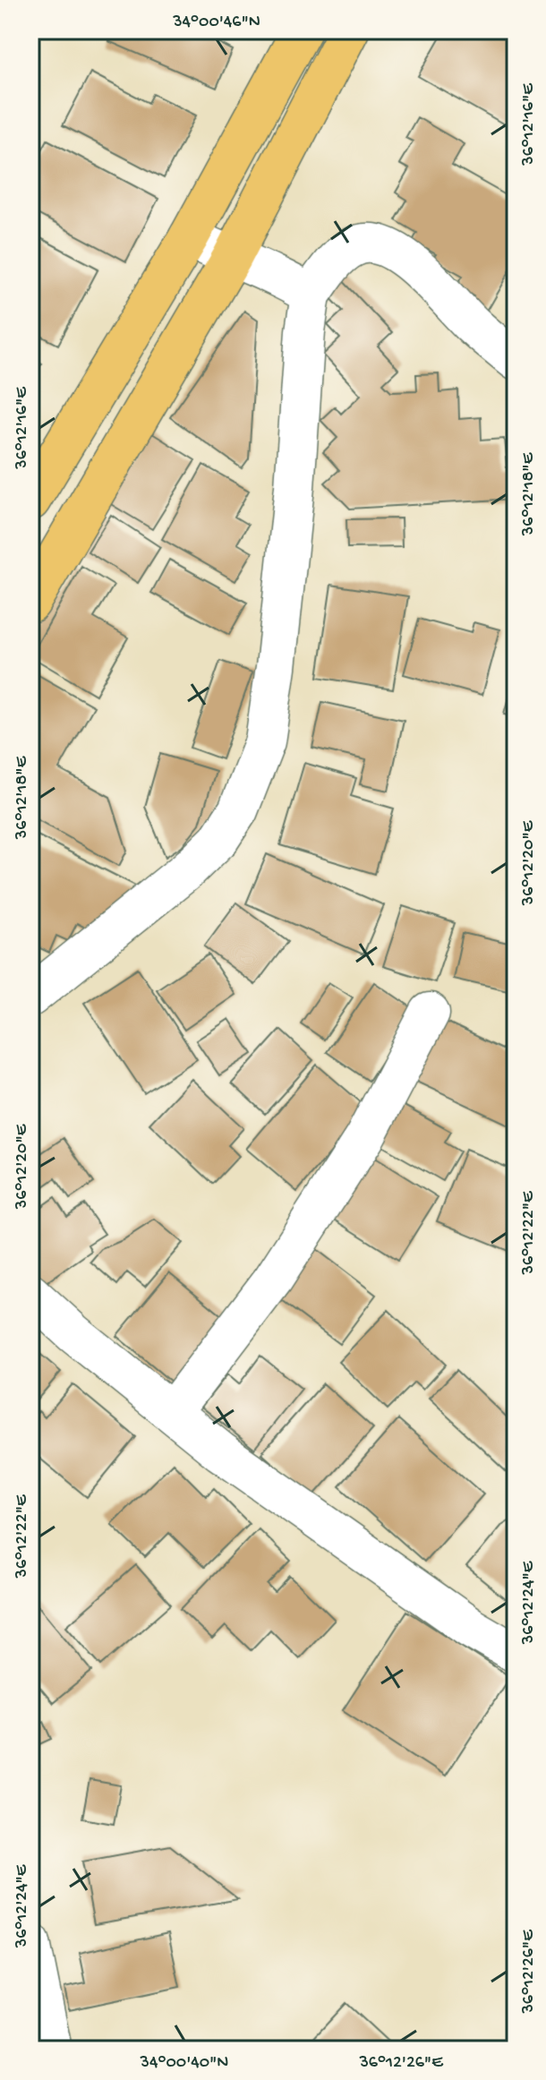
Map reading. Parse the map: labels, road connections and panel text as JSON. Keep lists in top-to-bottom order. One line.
{"coordinates":["34°00'46\"N","36°12'16\"E","36°12'18\"E","36°12'20\"E","36°12'22\"E","36°12'24\"E","36°12'26\"E","34°00'40\"N"]}
